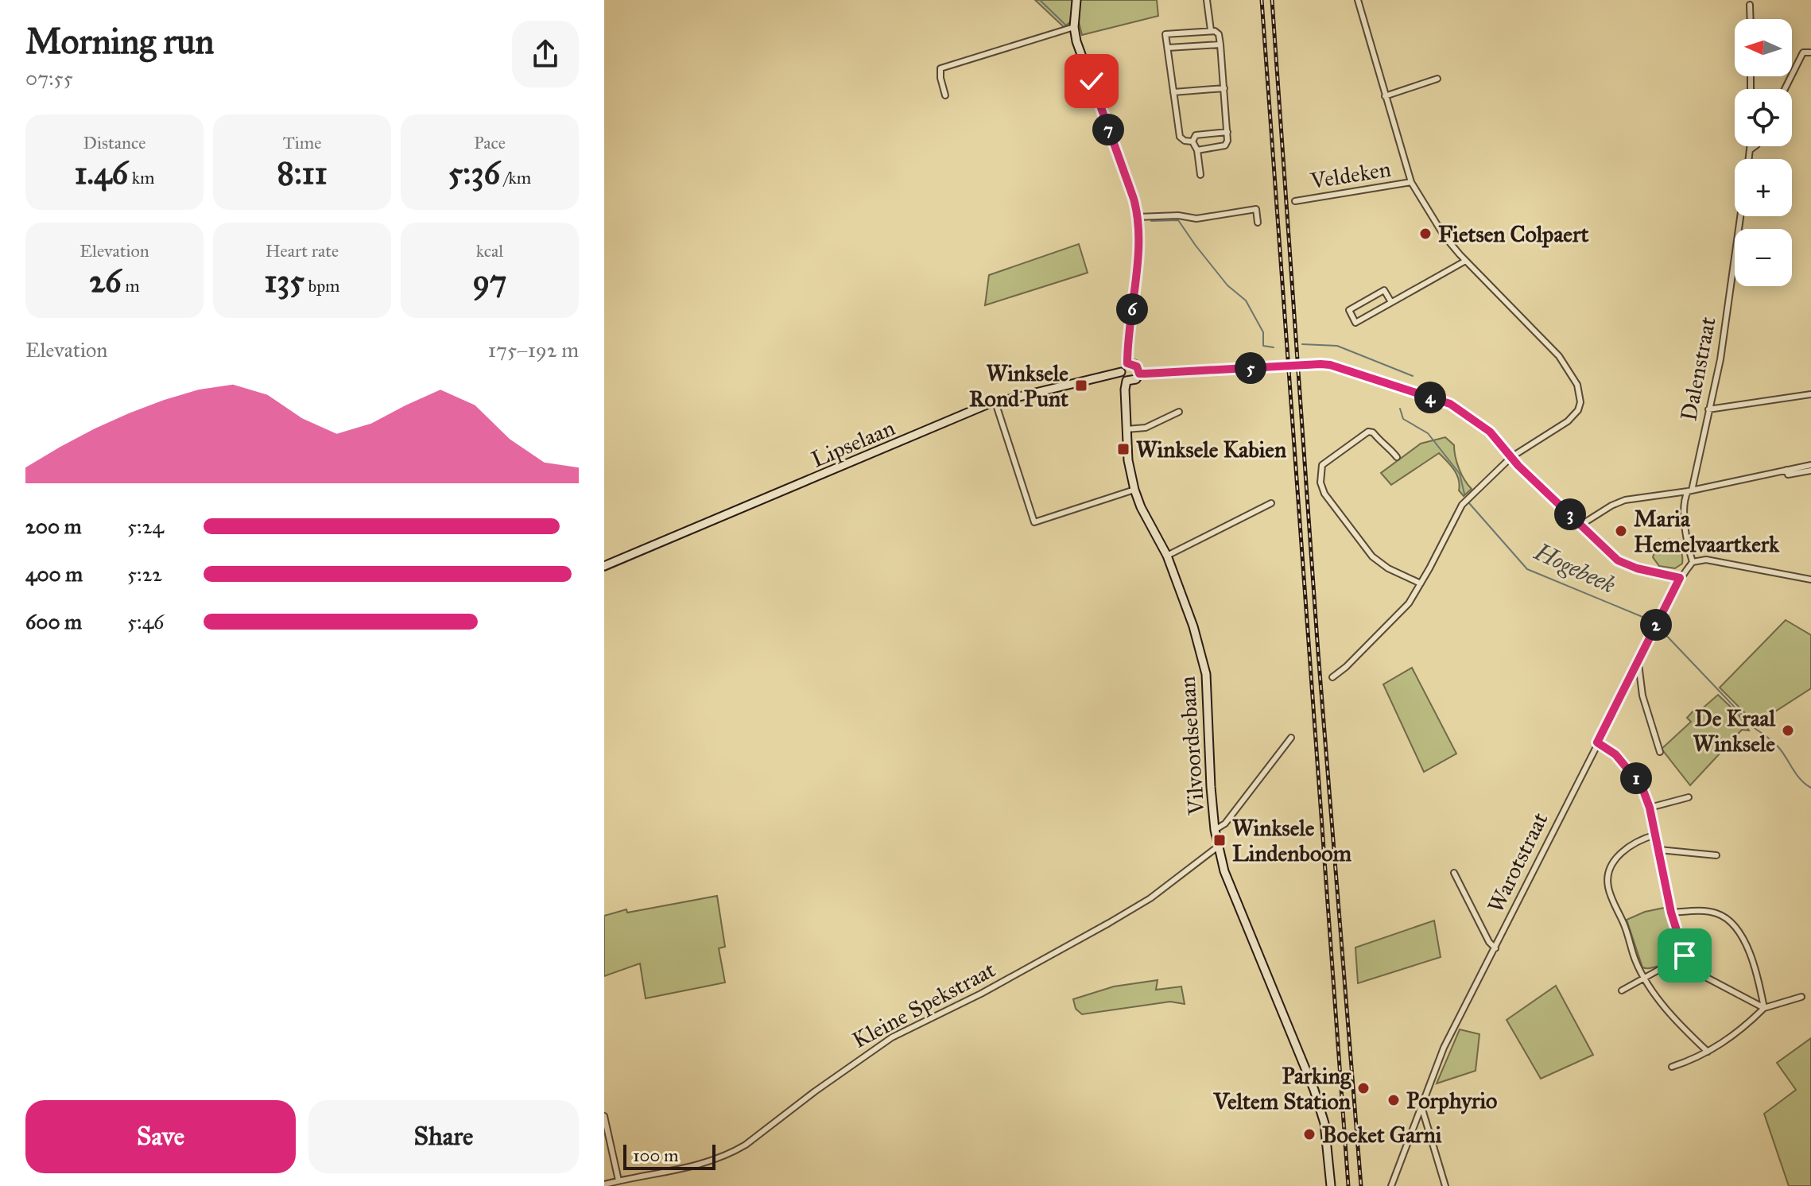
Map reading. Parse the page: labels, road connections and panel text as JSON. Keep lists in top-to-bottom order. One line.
{"streets":{"street":["Veldeken","Dalenstraat","Lipselaan","Vilvoordsebaan","Warotstraat","Kleine Spekstraat"]},"crossings":[["Dalenstraat","Warotstraat"],["Lipselaan","Vilvoordsebaan"],["Vilvoordsebaan","Kleine Spekstraat"]],"water":["Hogebeek"],"places":{"other":["Fietsen Colpaert","Maria Hemelvaartkerk","De Kraal Winksele","Parking Veltem Station","Porphyrio","Boeket Garni"],"transit":["Winksele Rond Punt","Winksele Kabien","Winksele Lindenboom"]},"scale_bar":"100 m","north":"left","page":{"heading":["Morning run","07:55"],"map_buttons":["+","−"],"stats":[["Distance","1.46 km"],["Time","8:11"],["Pace","5:36 /km"],["Elevation","26 m"],["Heart rate","135 bpm"],["kcal","97"]],"pins":["7","6","5","4","3","2","1"],"chart":["Elevation","175–192 m"],"list":[{"name":"200 m","note":"5:24"},{"name":"400 m","note":"5:22"},{"name":"600 m","note":"5:46"}],"buttons":["Save","Share"],"scale":"100 m"}}
